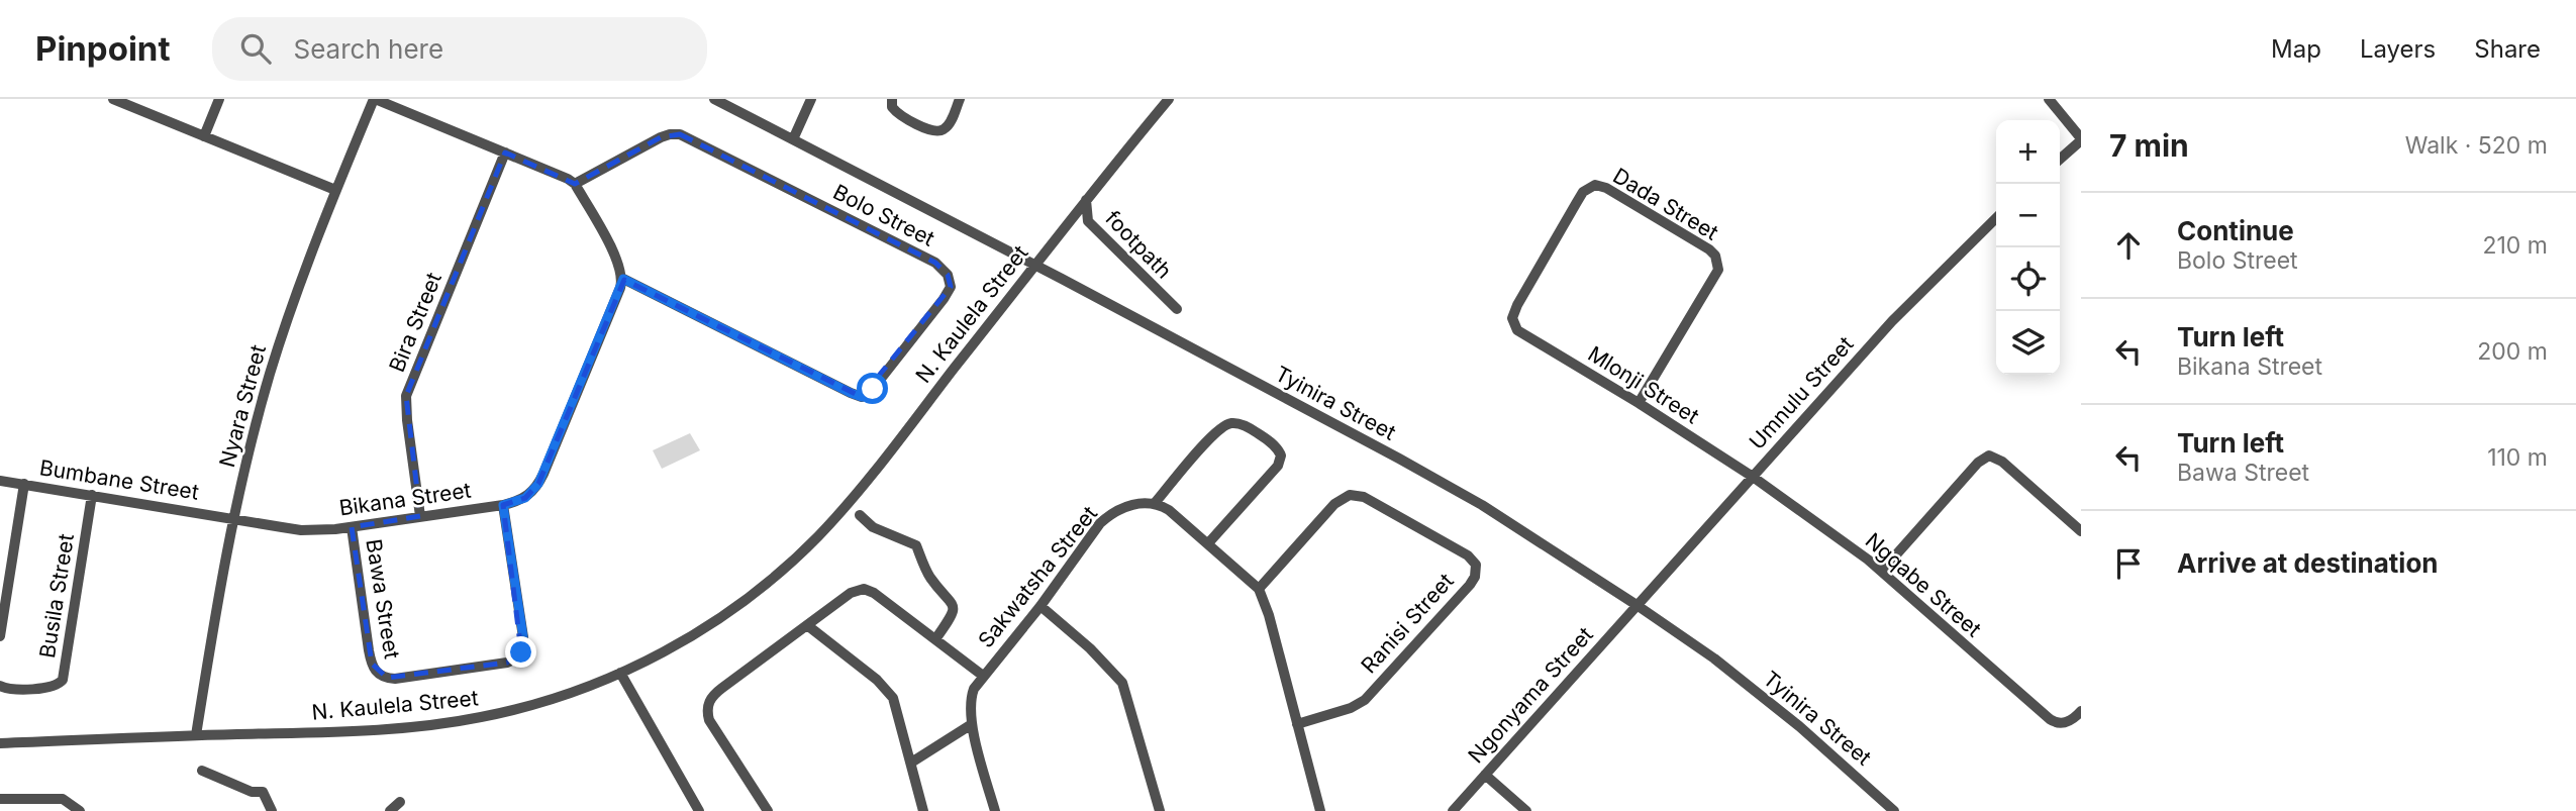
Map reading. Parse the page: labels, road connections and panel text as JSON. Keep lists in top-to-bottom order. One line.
{"streets":{"street":["Dada Street","Bolo Street","footpath","N. Kaulela Street","Bira Street","Mlonji Street","Umnulu Street","Tyinira Street","Nyara Street","Bumbane Street","Bikana Street","Sakwatsha Street","Ngqabe Street","Busila Street","Bawa Street","Ranisi Street","Ngonyama Street"]},"crossings":[["Dada Street","Mlonji Street"],["Bolo Street","Bikana Street"],["footpath","N. Kaulela Street"],["N. Kaulela Street","Tyinira Street"],["N. Kaulela Street","Nyara Street"],["Bira Street","Bikana Street"],["Mlonji Street","Umnulu Street"],["Mlonji Street","Ngqabe Street"],["Umnulu Street","Tyinira Street"],["Umnulu Street","Ngqabe Street"],["Umnulu Street","Ngonyama Street"],["Tyinira Street","Ngonyama Street"],["Nyara Street","Bumbane Street"],["Nyara Street","Bikana Street"],["Bumbane Street","Bikana Street"],["Bumbane Street","Busila Street"],["Bikana Street","Bawa Street"]],"page":{"header":"Pinpoint","search":"Search here","nav":["Map","Layers","Share"],"heading":["7 min","Walk · 520 m"],"map_buttons":["+","−"],"list":[["Continue","Bolo Street","210 m"],["Turn left","Bikana Street","200 m"],["Turn left","Bawa Street","110 m"],"Arrive at destination"]}}
